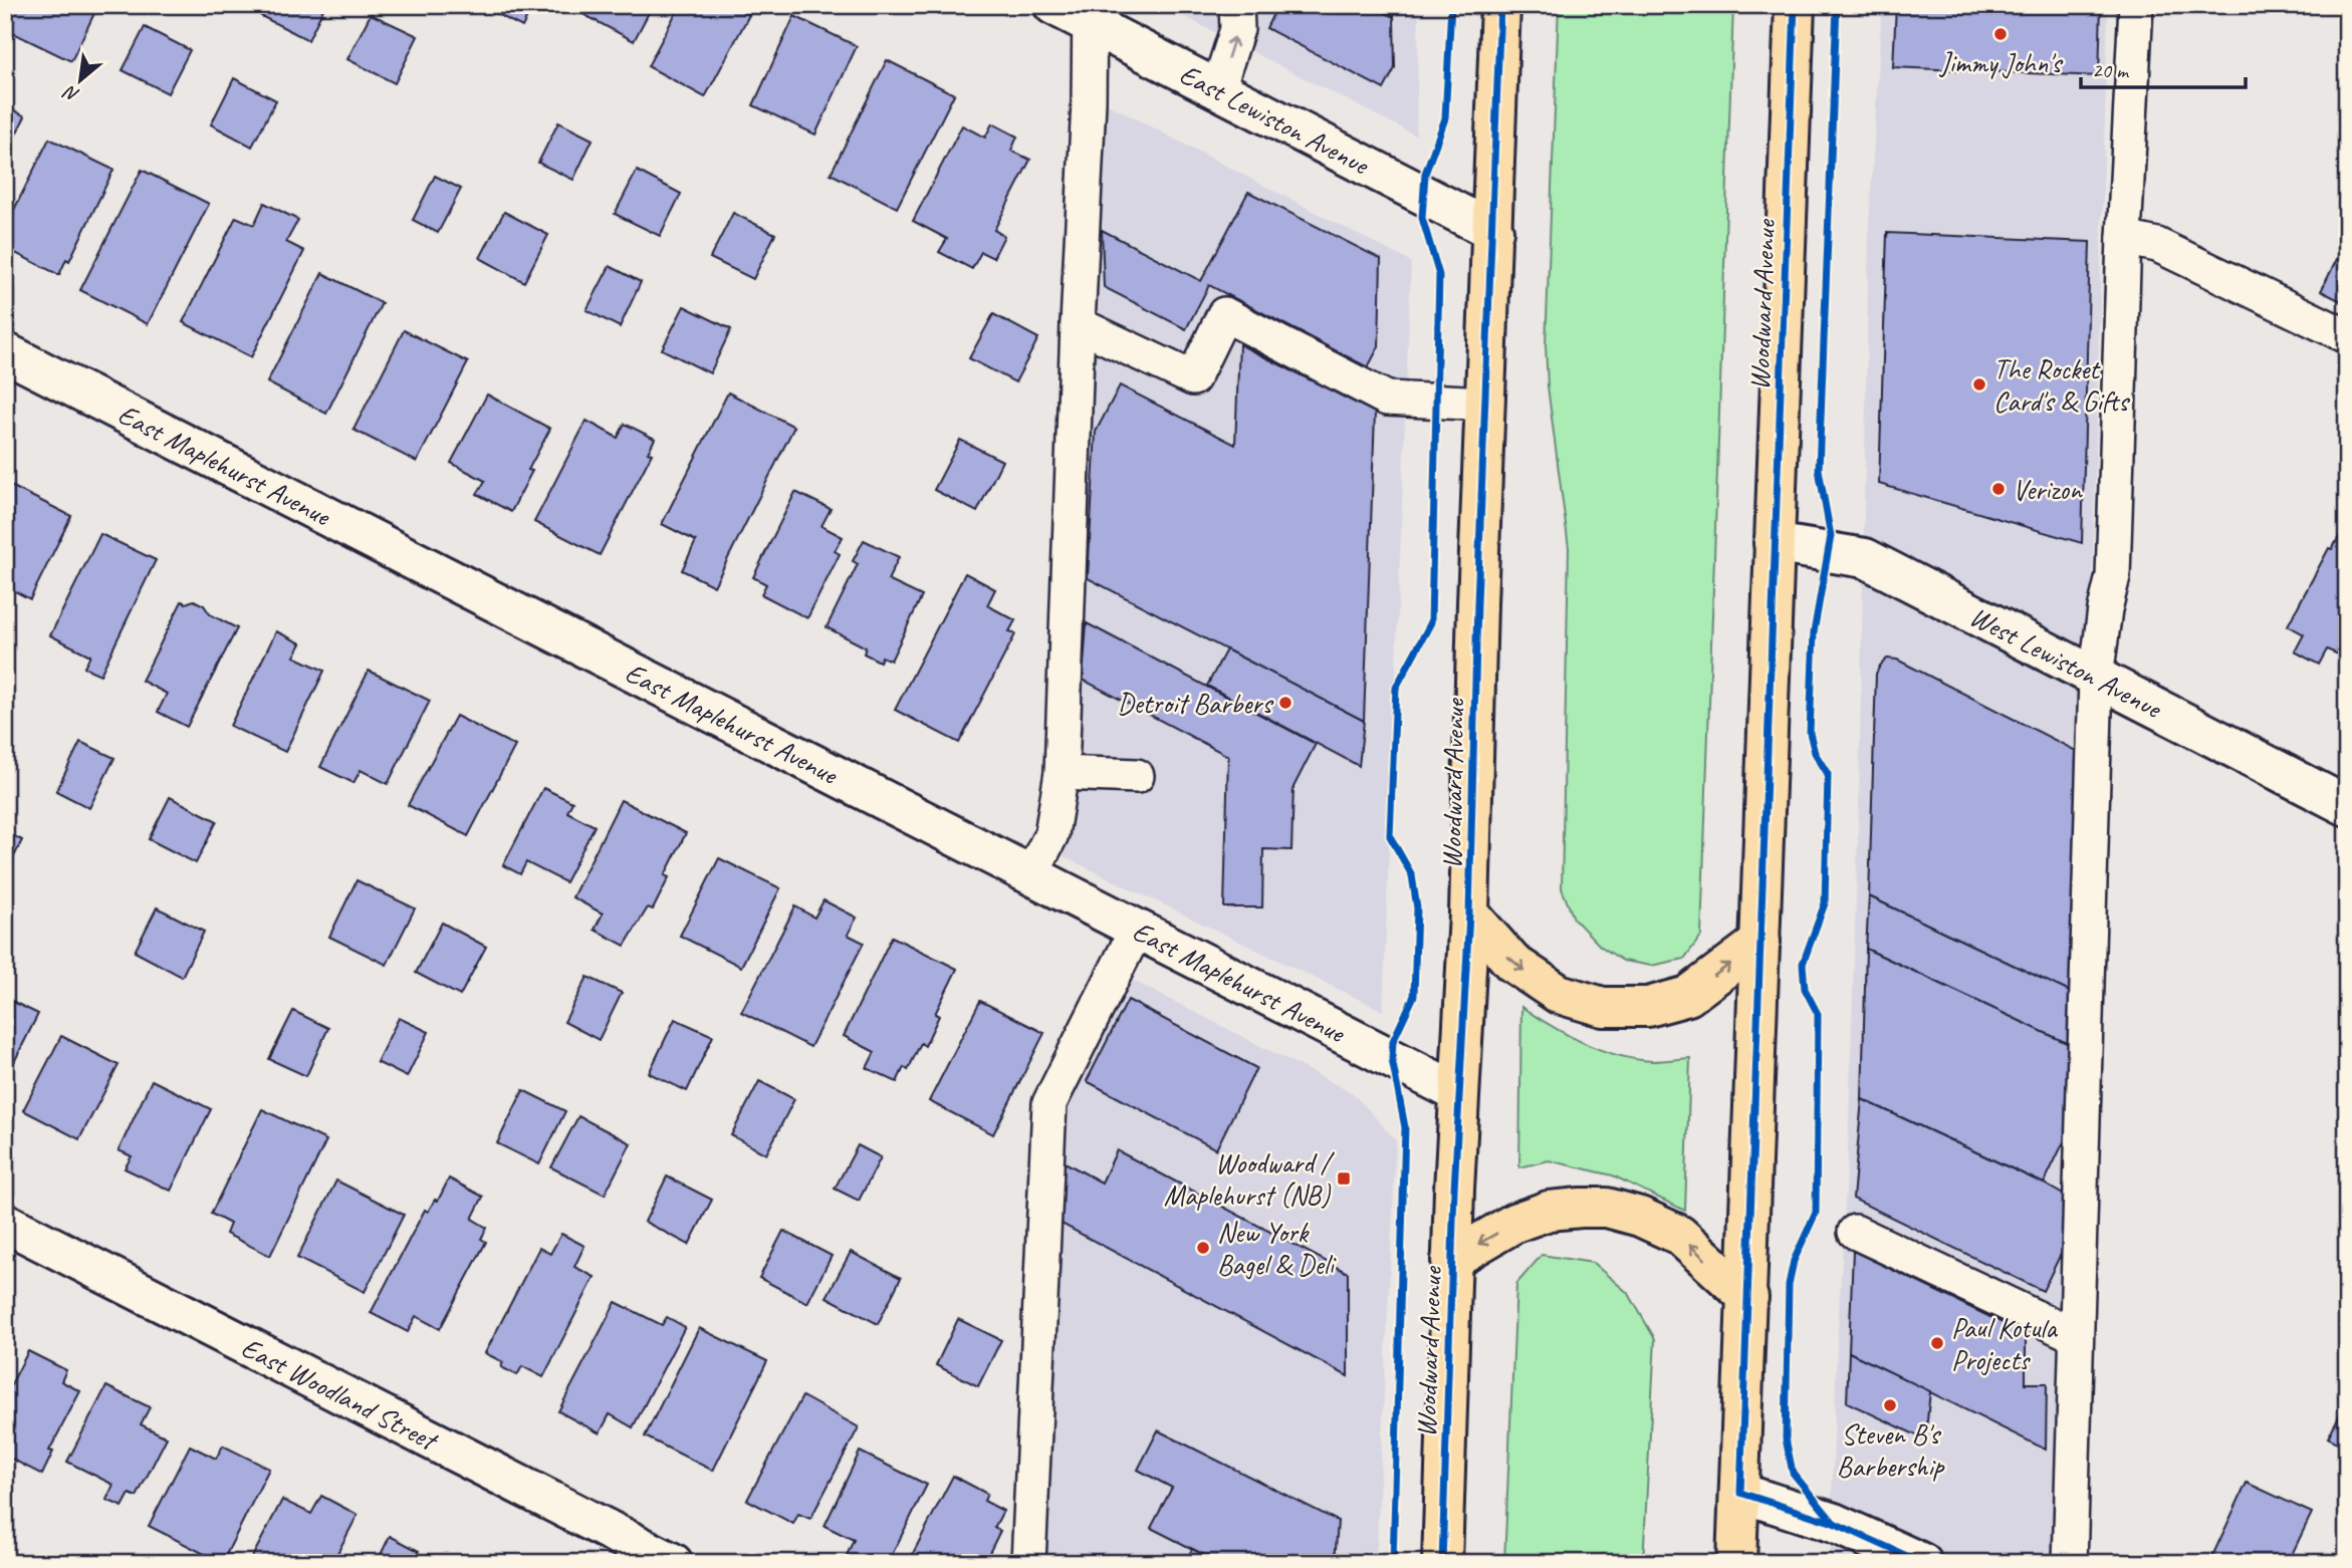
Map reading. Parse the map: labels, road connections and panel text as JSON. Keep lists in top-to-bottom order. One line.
{"streets":{"main road":["Woodward Avenue"],"street":["East Lewiston Avenue","East Maplehurst Avenue","West Lewiston Avenue","East Woodland Street"]},"crossings":[["East Lewiston Avenue","Woodward Avenue"],["Woodward Avenue","East Maplehurst Avenue"],["Woodward Avenue","West Lewiston Avenue"]],"places":{"other":["Jimmy John's","The Rocket Card's & Gifts","Verizon","Detroit Barbers","New York Bagel & Deli","Paul Kotula Projects","Steven B's Barbership"],"transit":["Woodward / Maplehurst (NB)"]},"scale_bar":"20 m","north":"bottom left"}
